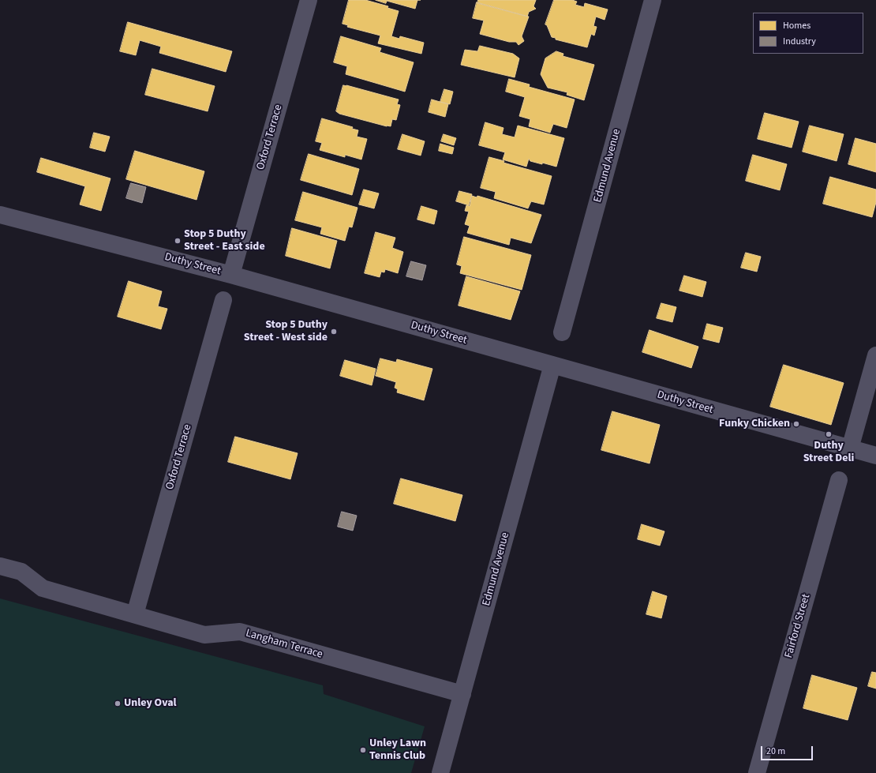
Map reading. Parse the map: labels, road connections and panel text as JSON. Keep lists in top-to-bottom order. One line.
{"streets":{"street":["Oxford Terrace","Edmund Avenue","Duthy Street","Fairford Street","Langham Terrace"]},"crossings":[["Oxford Terrace","Duthy Street"],["Oxford Terrace","Langham Terrace"],["Edmund Avenue","Duthy Street"],["Edmund Avenue","Langham Terrace"]],"places":["Stop 5 Duthy Street - East side","Stop 5 Duthy Street - West side","Funky Chicken","Duthy Street Deli","Unley Oval","Unley Lawn Tennis Club"],"legend":["Homes","Industry"],"scale_bar":"20 m"}
